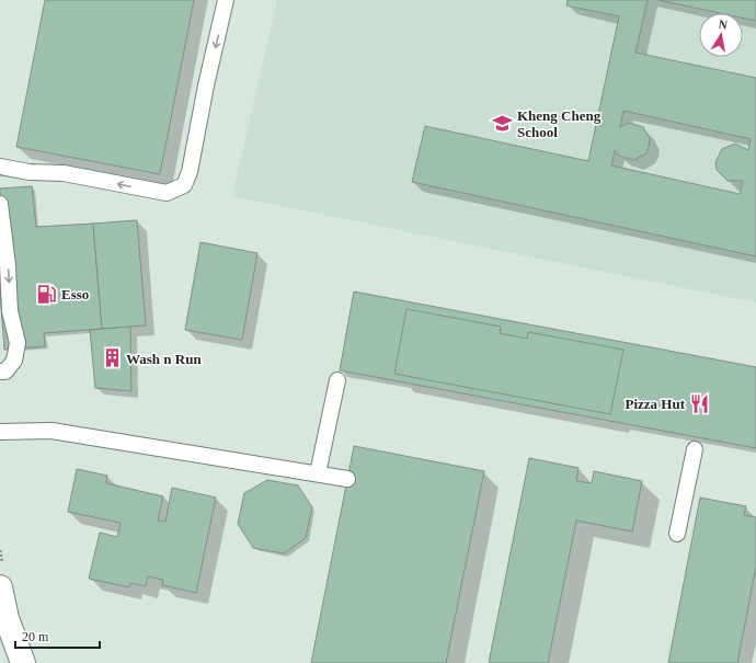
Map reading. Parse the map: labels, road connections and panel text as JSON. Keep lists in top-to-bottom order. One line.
{"places":{"school or university":["Kheng Cheng School"],"fuel station":["Esso"],"building":["Wash n Run"],"restaurant":["Pizza Hut"]},"scale_bar":"20 m","north":"top"}
